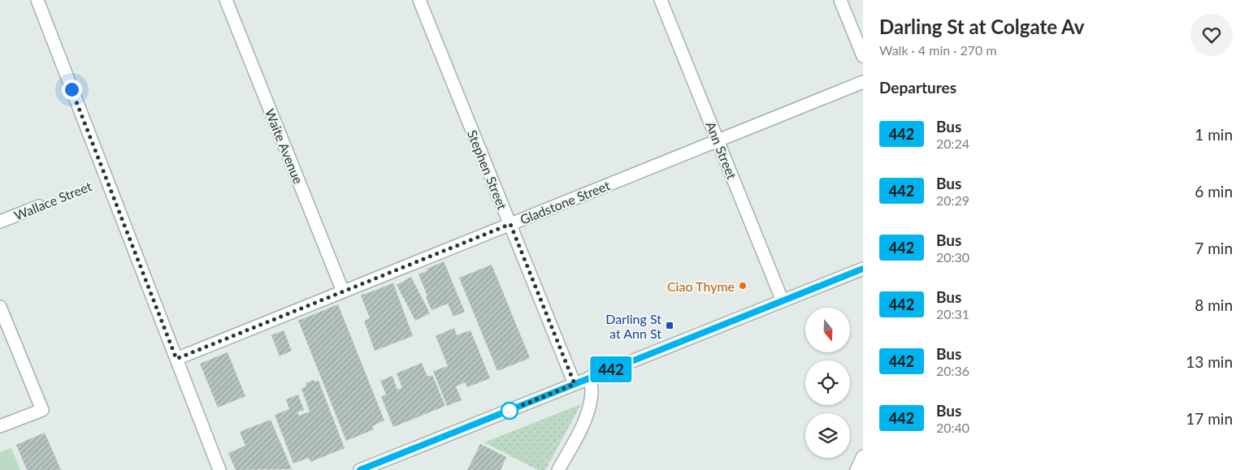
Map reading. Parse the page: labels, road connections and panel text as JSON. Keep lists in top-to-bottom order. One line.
{"streets":{"street":["Waite Avenue","Ann Street","Stephen Street","Wallace Street","Gladstone Street"]},"crossings":[["Waite Avenue","Gladstone Street"],["Ann Street","Gladstone Street"],["Stephen Street","Gladstone Street"]],"places":{"other":["Ciao Thyme"],"transit":["Darling St at Ann St"]},"lines":["bus line 442"],"north":"bottom","page":{"on_map":"442","heading":[["Darling St at Colgate Av","Walk · 4 min · 270 m"],"Departures"],"list":[{"mark":"442","name":"Bus","note":"20:24","value":"1 min"},{"mark":"442","name":"Bus","note":"20:29","value":"6 min"},{"mark":"442","name":"Bus","note":"20:30","value":"7 min"},{"mark":"442","name":"Bus","note":"20:31","value":"8 min"},{"mark":"442","name":"Bus","note":"20:36","value":"13 min"},{"mark":"442","name":"Bus","note":"20:40","value":"17 min"}]}}
